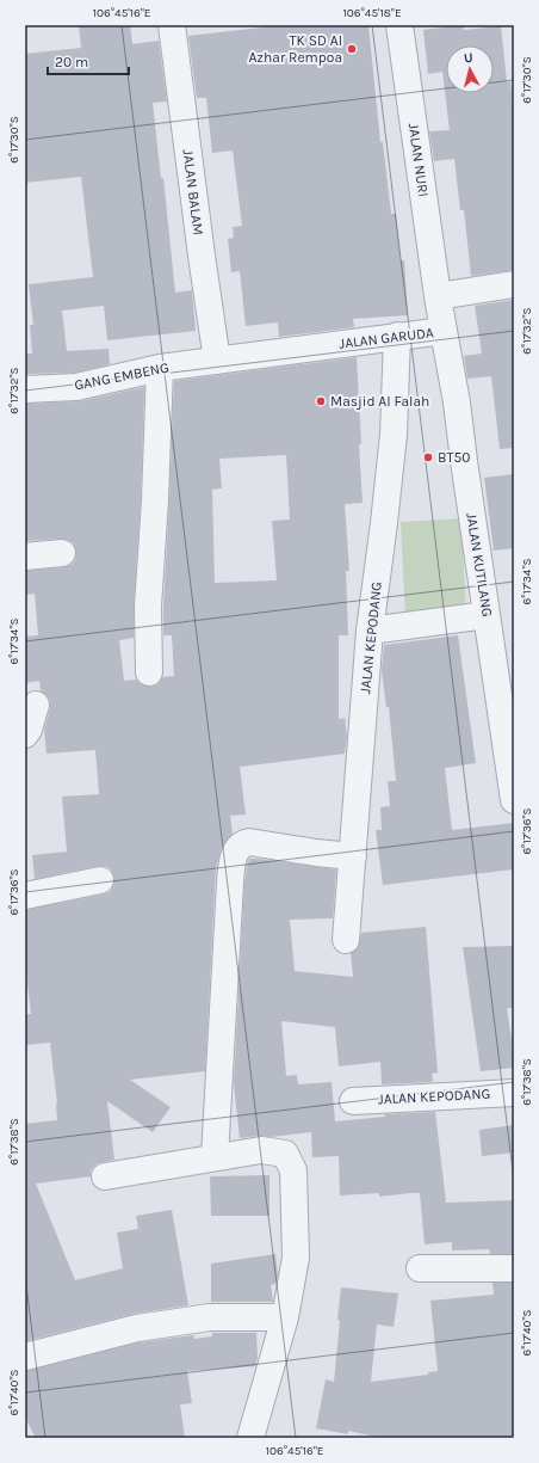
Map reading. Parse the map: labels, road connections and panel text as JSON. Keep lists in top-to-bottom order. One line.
{"streets":{"street":["JALAN NURI","JALAN BALAM","JALAN GARUDA","GANG EMBENG","JALAN KUTILANG","JALAN KEPODANG"]},"crossings":[["JALAN NURI","JALAN GARUDA"],["JALAN BALAM","JALAN GARUDA"],["JALAN BALAM","GANG EMBENG"],["JALAN GARUDA","GANG EMBENG"],["JALAN GARUDA","JALAN KUTILANG"],["JALAN GARUDA","JALAN KEPODANG"]],"places":["TK SD Al Azhar Rempoa","Masjid Al Falah","BT50"],"scale_bar":"20 m","north":"top","coordinates":["106°45'16\"E","106°45'18\"E","6°17'30\"S","6°17'32\"S","6°17'34\"S","6°17'36\"S","6°17'38\"S","6°17'40\"S"]}
